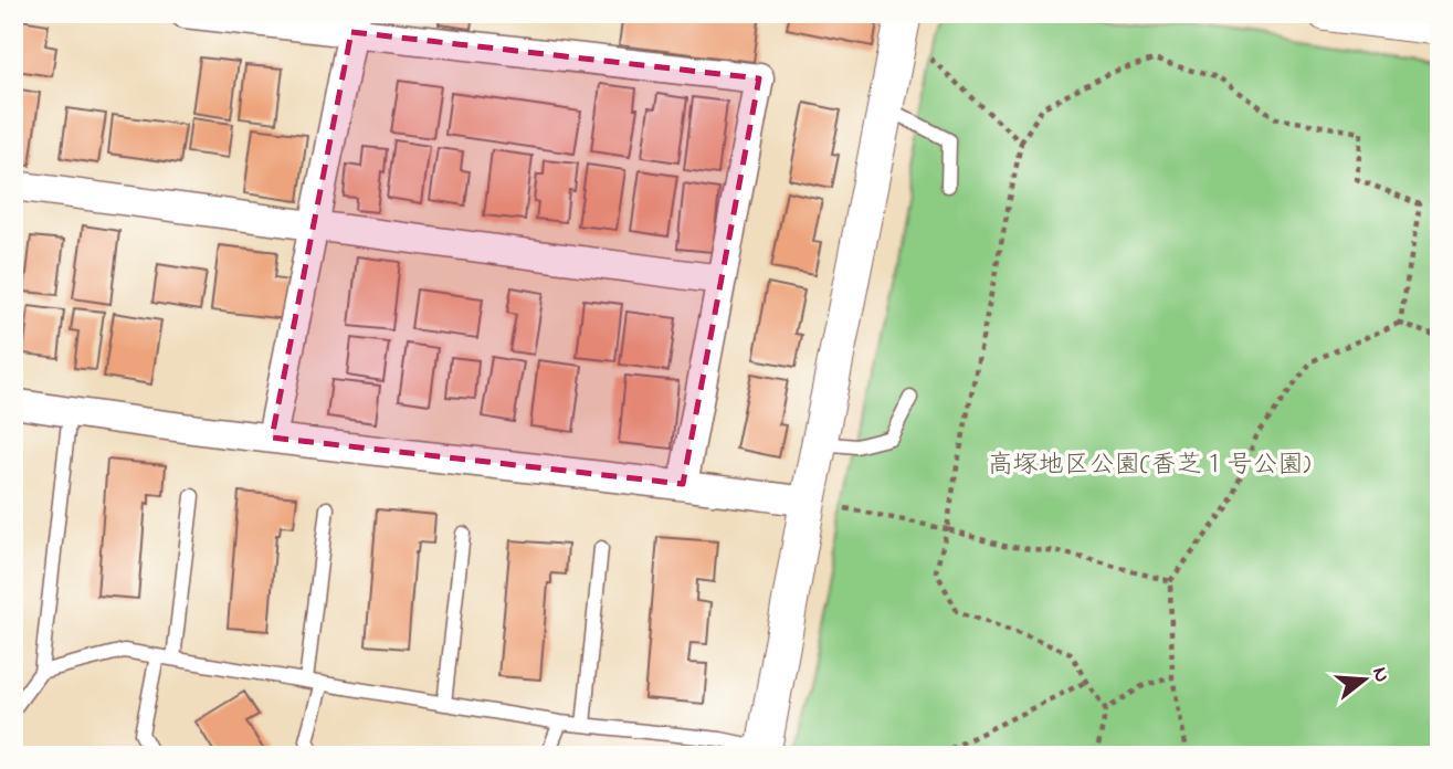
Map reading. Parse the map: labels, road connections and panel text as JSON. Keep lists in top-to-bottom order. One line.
{"parks":["高塚地区公園(香芝１号公園)"],"north":"right"}
